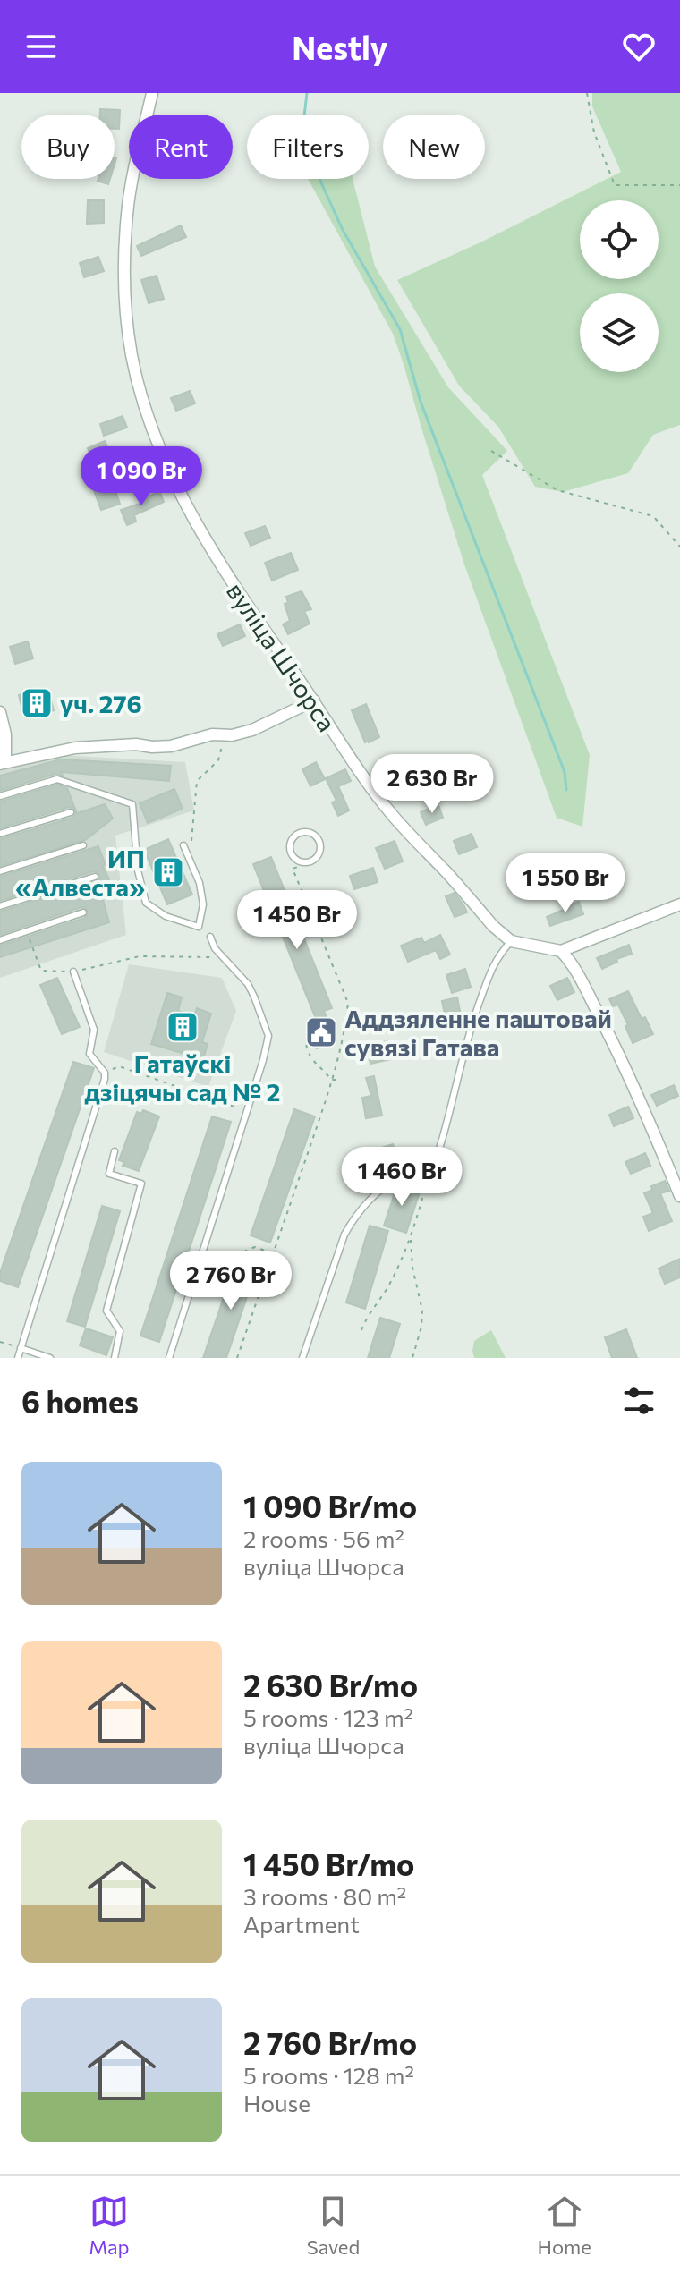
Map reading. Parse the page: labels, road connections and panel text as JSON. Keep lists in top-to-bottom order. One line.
{"streets":{"street":["вуліца Шчорса"]},"places":{"building":["уч. 276","ИП «Алвеста»","Гатаўскі дзіцячы сад № 2"],"public building":["Аддзяленне паштовай сувязі Гатава"]},"page":{"header":"Nestly","chip":["Buy","Rent","Filters","New"],"price":["1 090 Br","2 630 Br","1 550 Br","1 450 Br","1 460 Br","2 760 Br"],"heading":"6 homes","list":[{"name":"1 090 Br/mo","note":"2 rooms · 56 m² · вуліца Шчорса"},{"name":"2 630 Br/mo","note":"5 rooms · 123 m² · вуліца Шчорса"},{"name":"1 450 Br/mo","note":"3 rooms · 80 m² · Apartment"},{"name":"2 760 Br/mo","note":"5 rooms · 128 m² · House"}],"tabs":["Map","Saved","Home"]}}
